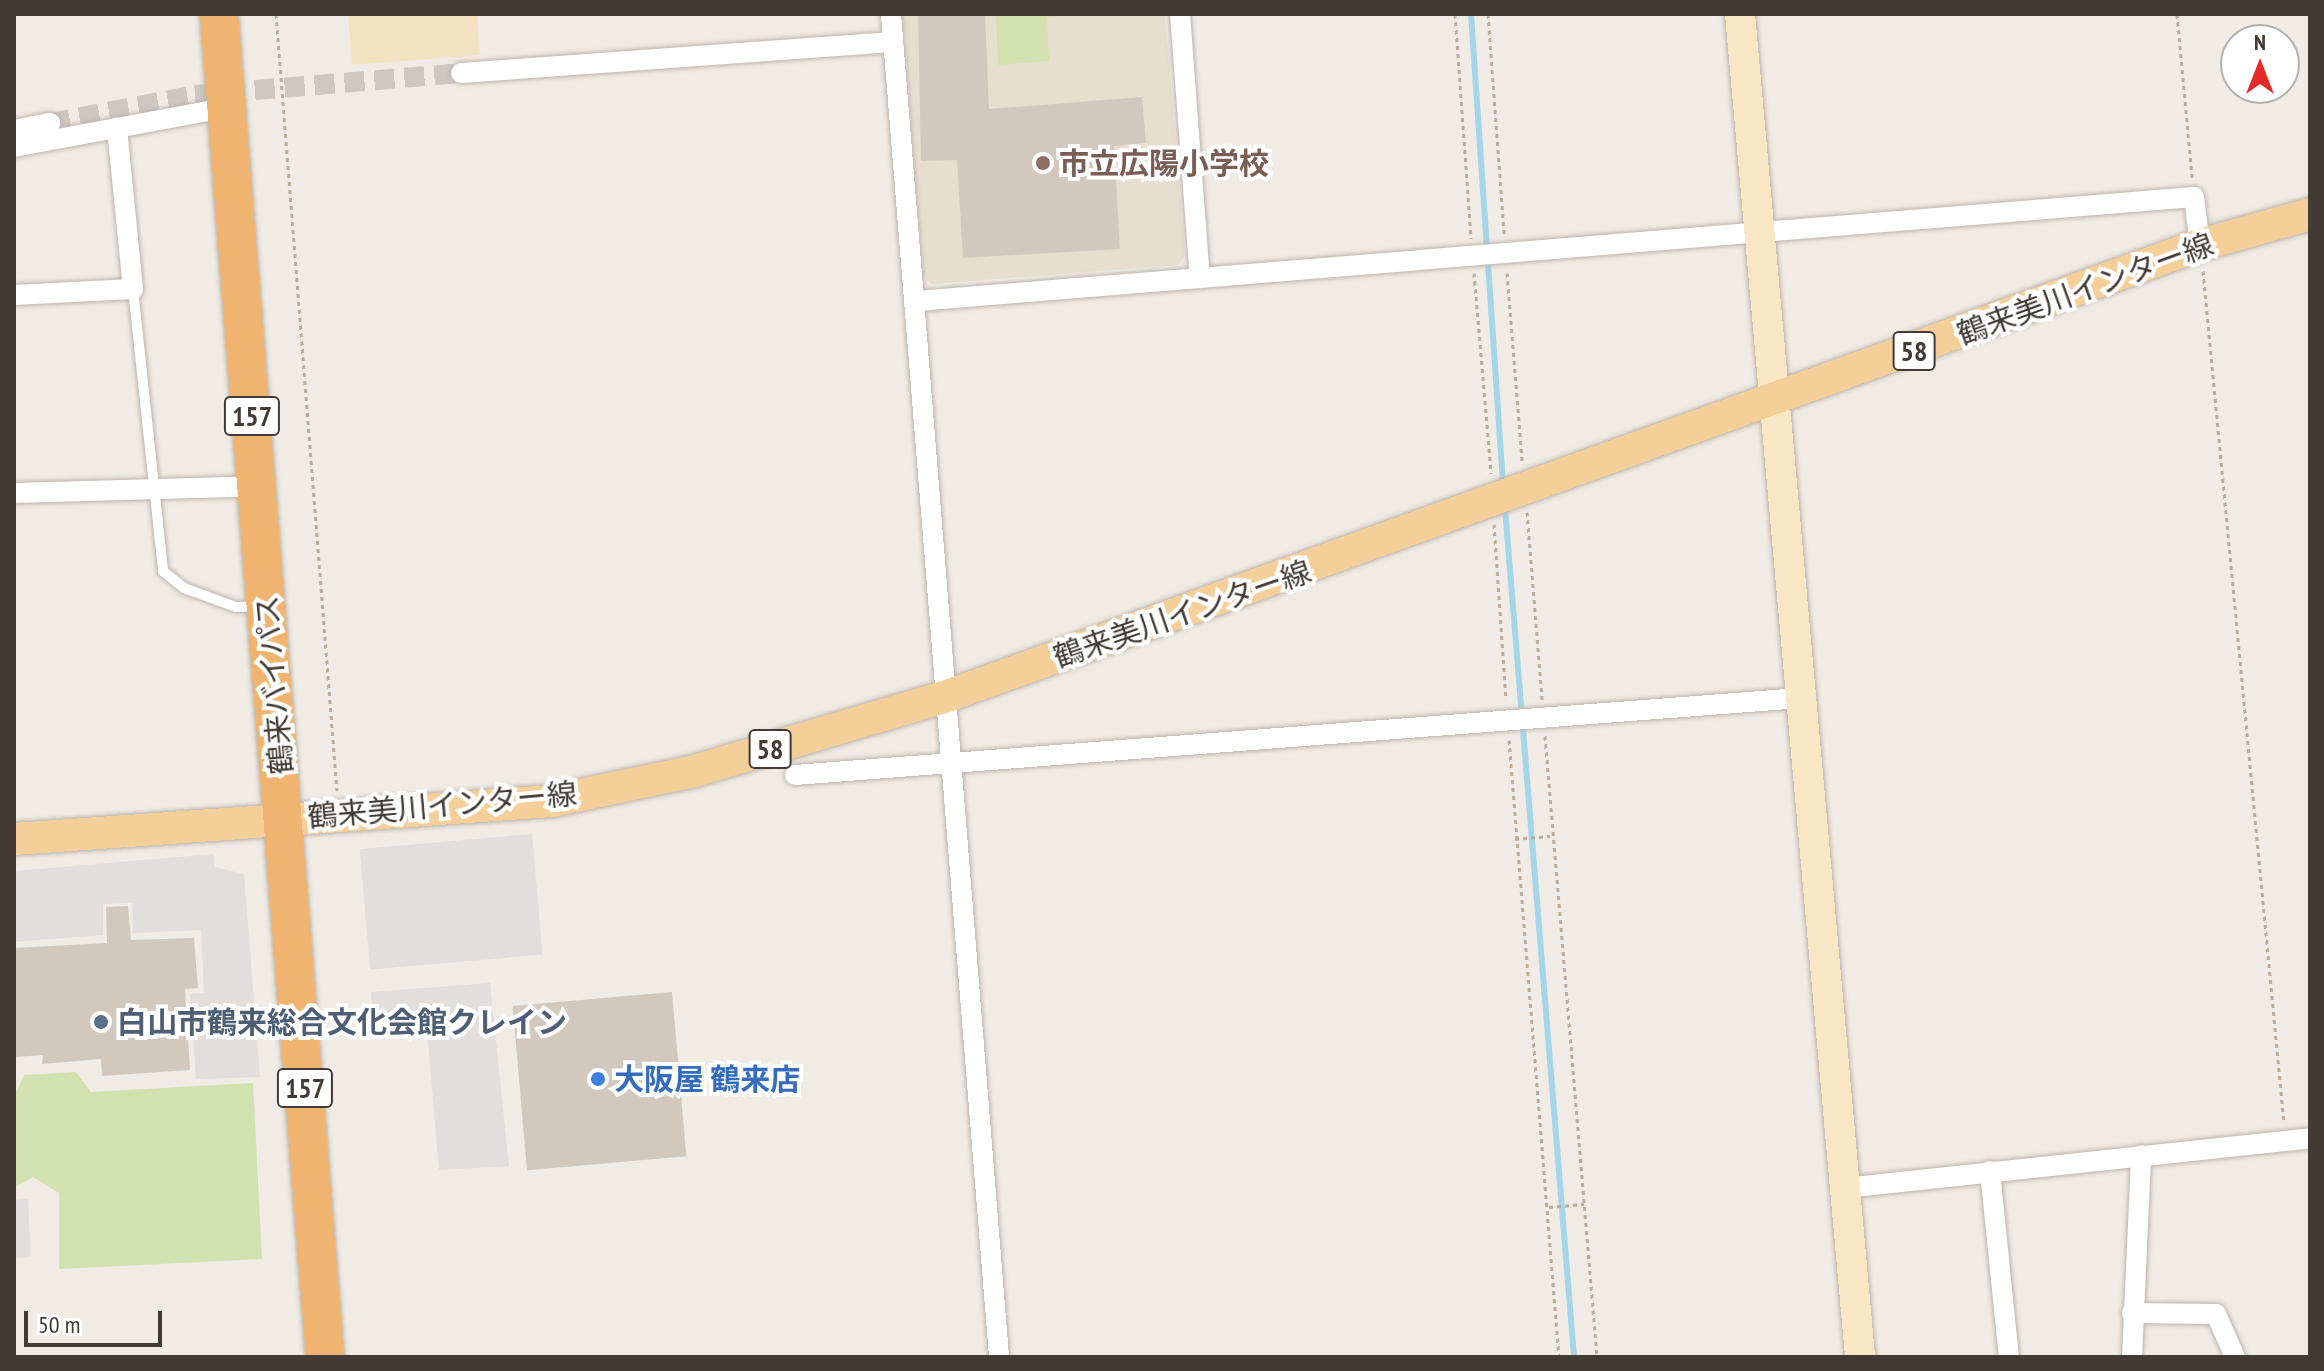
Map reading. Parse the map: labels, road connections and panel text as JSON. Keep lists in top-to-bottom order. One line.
{"streets":{"highway":["157","鶴来バイパス"],"main road":["鶴来美川インター線","58"]},"crossings":[["鶴来美川インター線","鶴来バイパス"]],"places":["市立広陽小学校","白山市鶴来総合文化会館クレイン","大阪屋 鶴来店"],"scale_bar":"50 m","north":"top"}
